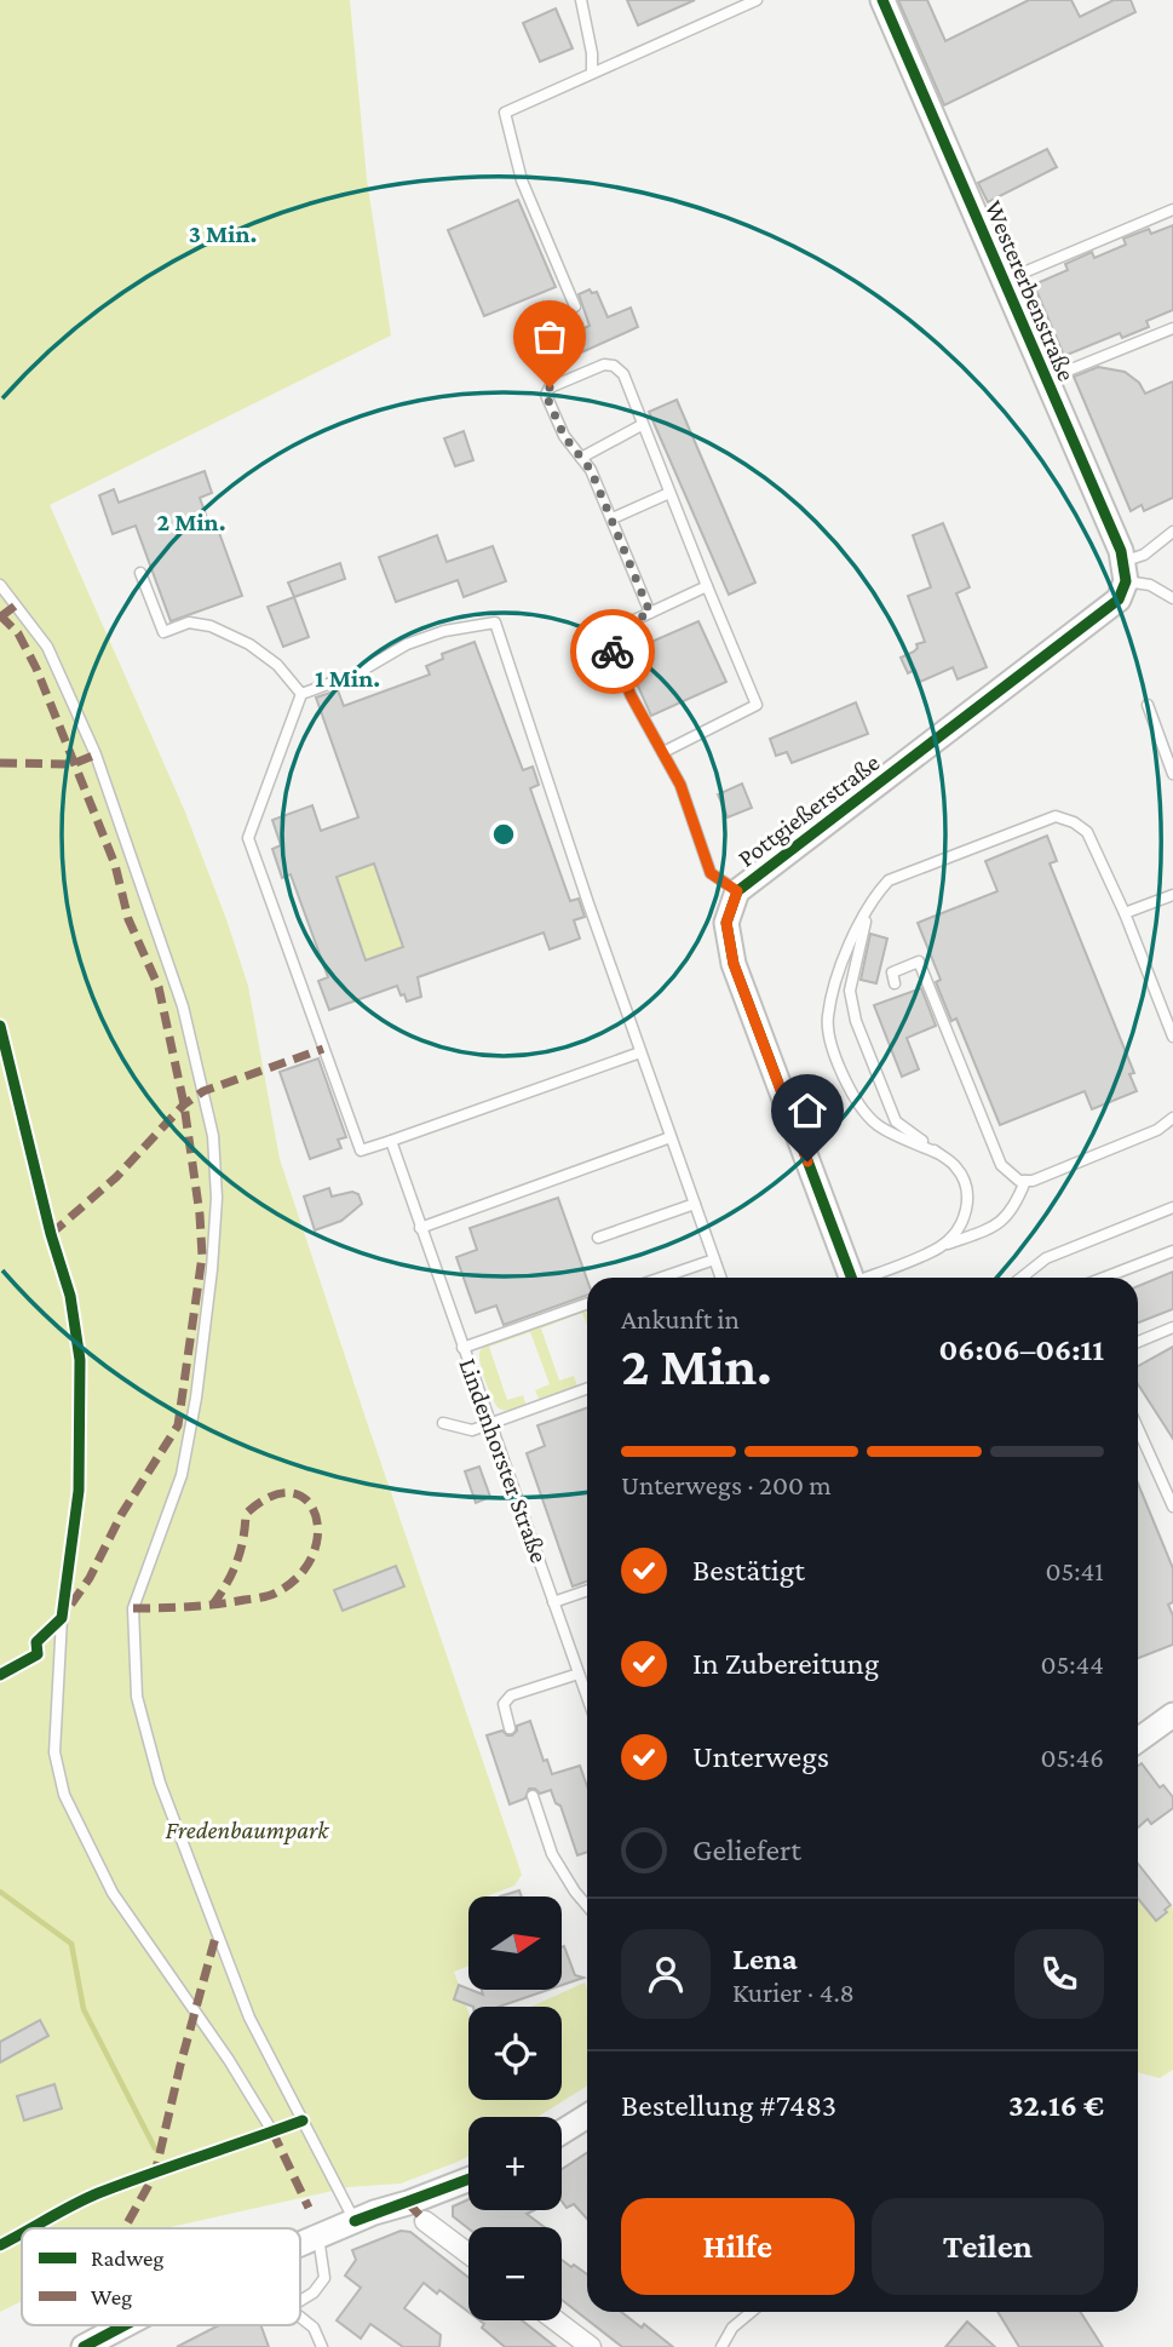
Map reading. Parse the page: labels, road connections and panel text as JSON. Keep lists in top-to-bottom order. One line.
{"streets":{"street":["Westererbenstraße","Pottgießerstraße"],"lane":["Lindenhorster Straße"]},"crossings":[["Westererbenstraße","Pottgießerstraße"]],"parks":["Fredenbaumpark"],"legend":["Radweg","Weg"],"north":"right","page":{"heading":["2 Min.","Ankunft in","06:06–06:11"],"panel":["Lena","Kurier · 4.8","Bestellung #7483","32.16 €"],"bar":"Unterwegs · 200 m","list":[["Bestätigt","05:41"],["In Zubereitung","05:44"],["Unterwegs","05:46"],"Geliefert"],"map_buttons":["+","−"],"buttons":["Hilfe","Teilen"]},"rings":["3 Min.","2 Min.","1 Min."]}
